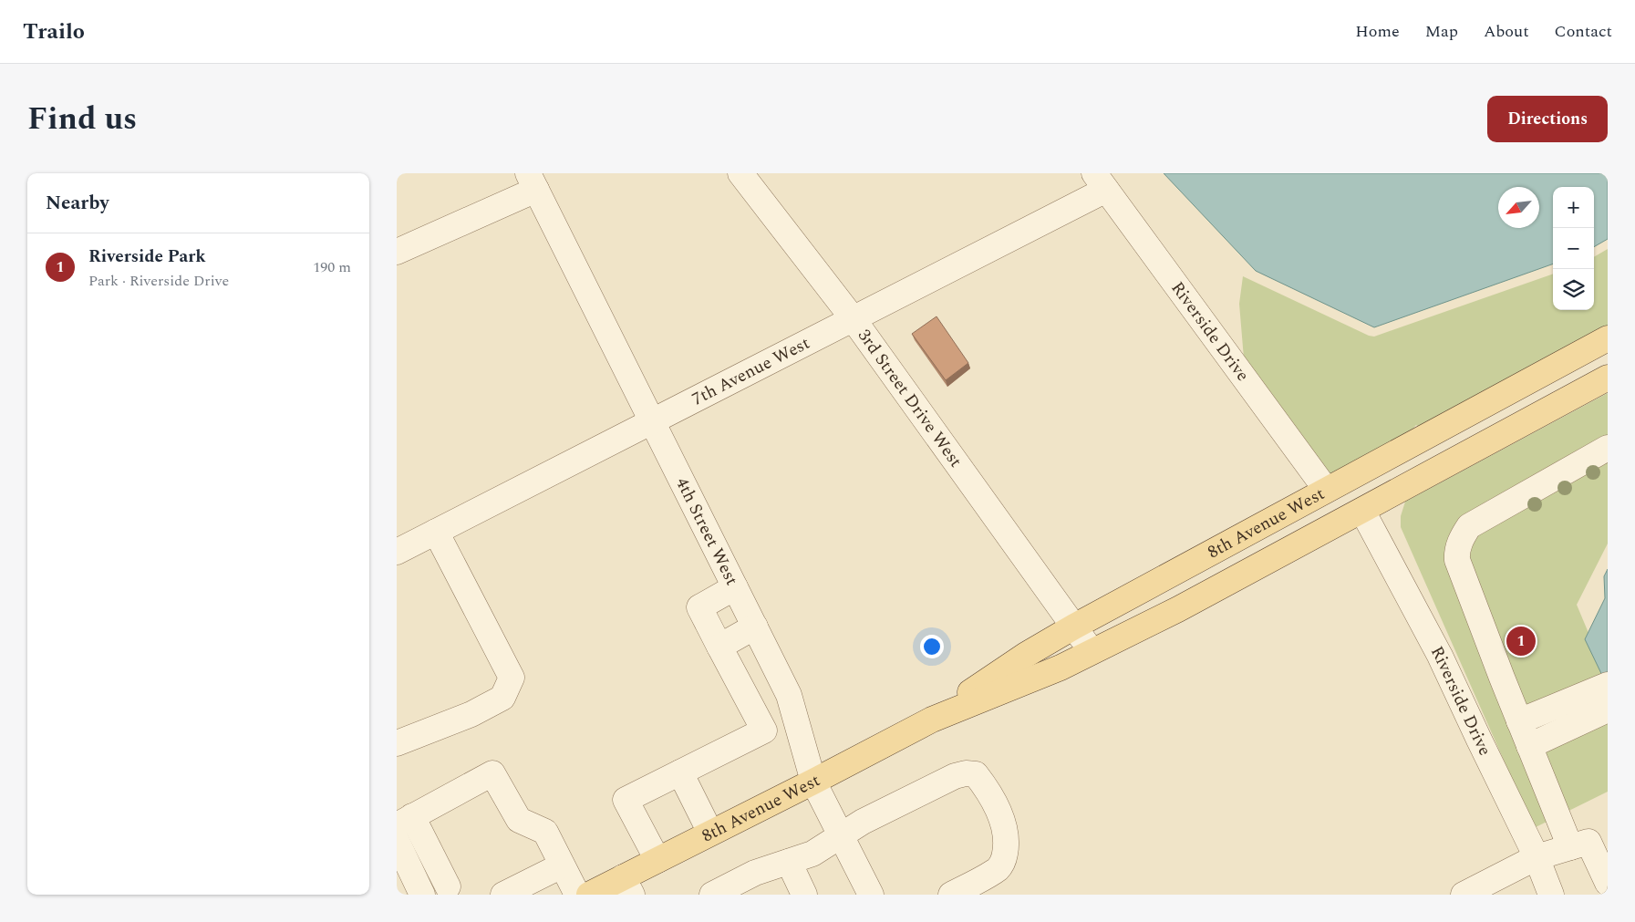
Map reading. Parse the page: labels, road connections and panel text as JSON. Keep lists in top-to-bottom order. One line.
{"streets":{"main road":["8th Avenue West"],"street":["Riverside Drive","7th Avenue West","3rd Street Drive West","4th Street West"]},"crossings":[["Riverside Drive","7th Avenue West"],["Riverside Drive","8th Avenue West"],["7th Avenue West","3rd Street Drive West"],["7th Avenue West","4th Street West"],["3rd Street Drive West","8th Avenue West"],["8th Avenue West","4th Street West"]],"north":"bottom left","page":{"header":"Trailo","nav":["Home","Map","About","Contact"],"title":"Find us","buttons":"Directions","heading":"Nearby","map_buttons":["+","−"],"list":[{"mark":"1","name":"Riverside Park","note":"Park · Riverside Drive","value":"190 m"}],"pins":"1"}}
